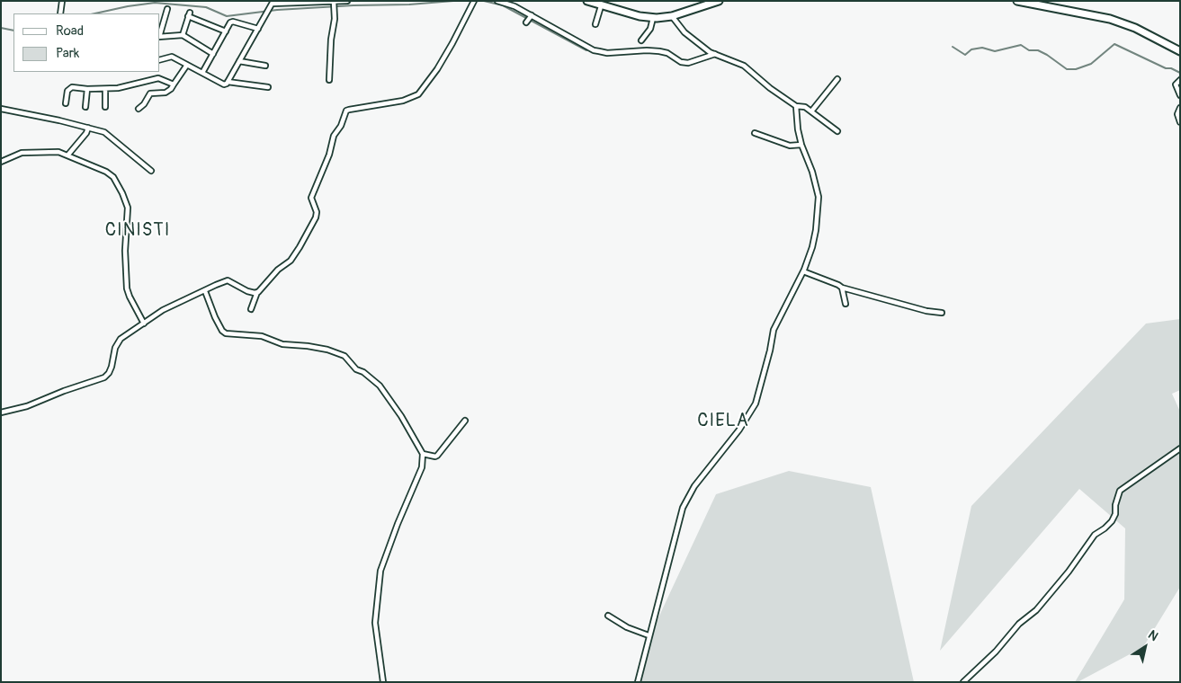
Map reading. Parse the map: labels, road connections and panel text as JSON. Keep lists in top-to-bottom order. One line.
{"districts":["CINISTI","CIELA"],"legend":["Road","Park"],"north":"top right"}
